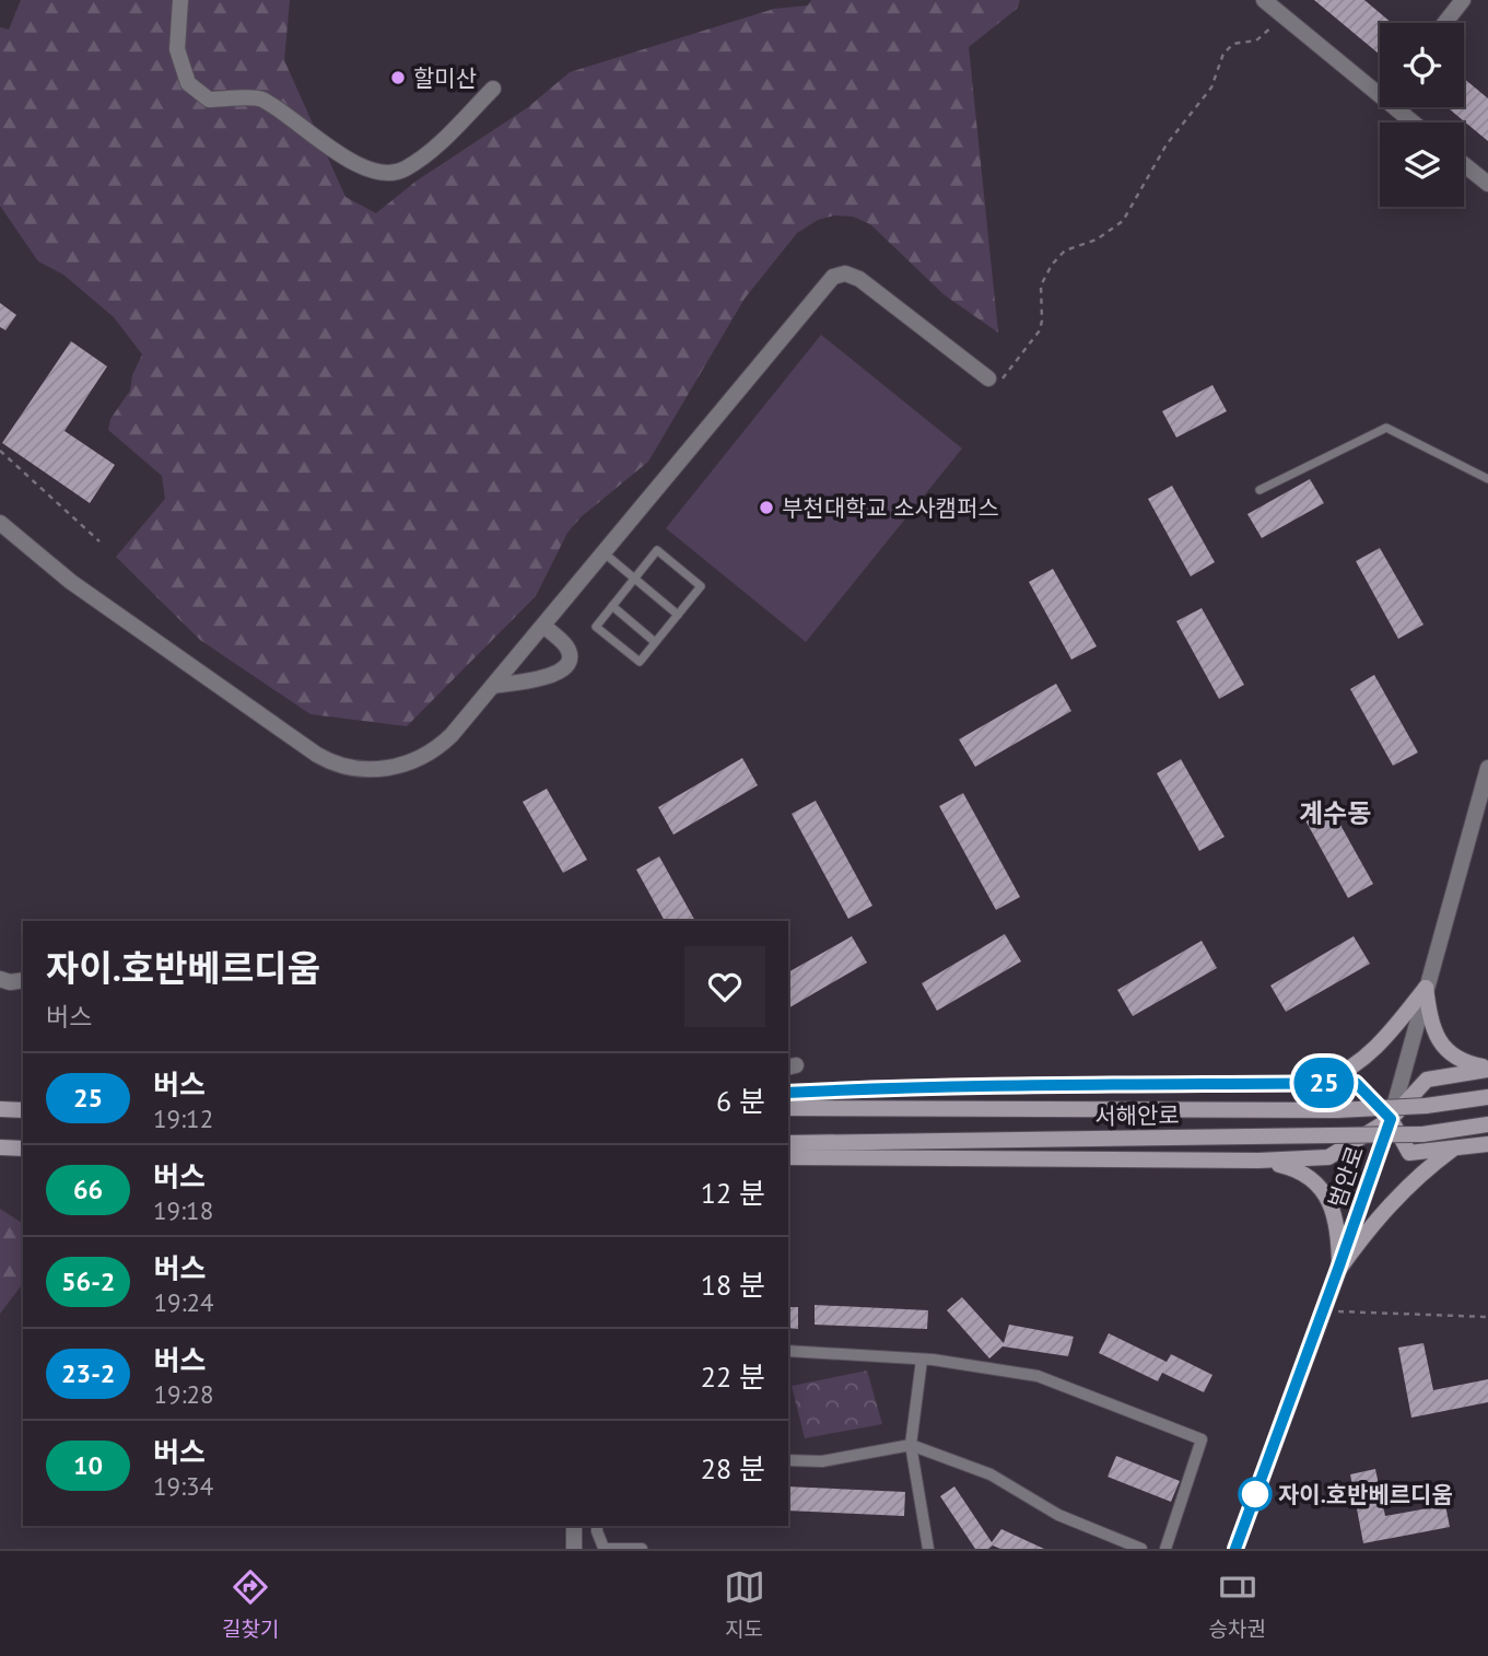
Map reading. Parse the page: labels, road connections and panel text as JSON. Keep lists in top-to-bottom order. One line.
{"streets":{"main road":["서해안로"],"street":["범안로"]},"districts":["계수동"],"places":["할미산","부천대학교 소사캠퍼스","자이.호반베르디움"],"lines":["bus line 25"],"page":{"on_map":"25","heading":["자이.호반베르디움","버스"],"list":[{"mark":"25","name":"버스","note":"19:12","value":"6 분"},{"mark":"66","name":"버스","note":"19:18","value":"12 분"},{"mark":"56-2","name":"버스","note":"19:24","value":"18 분"},{"mark":"23-2","name":"버스","note":"19:28","value":"22 분"},{"mark":"10","name":"버스","note":"19:34","value":"28 분"}],"tabs":["길찾기","지도","승차권"]}}
